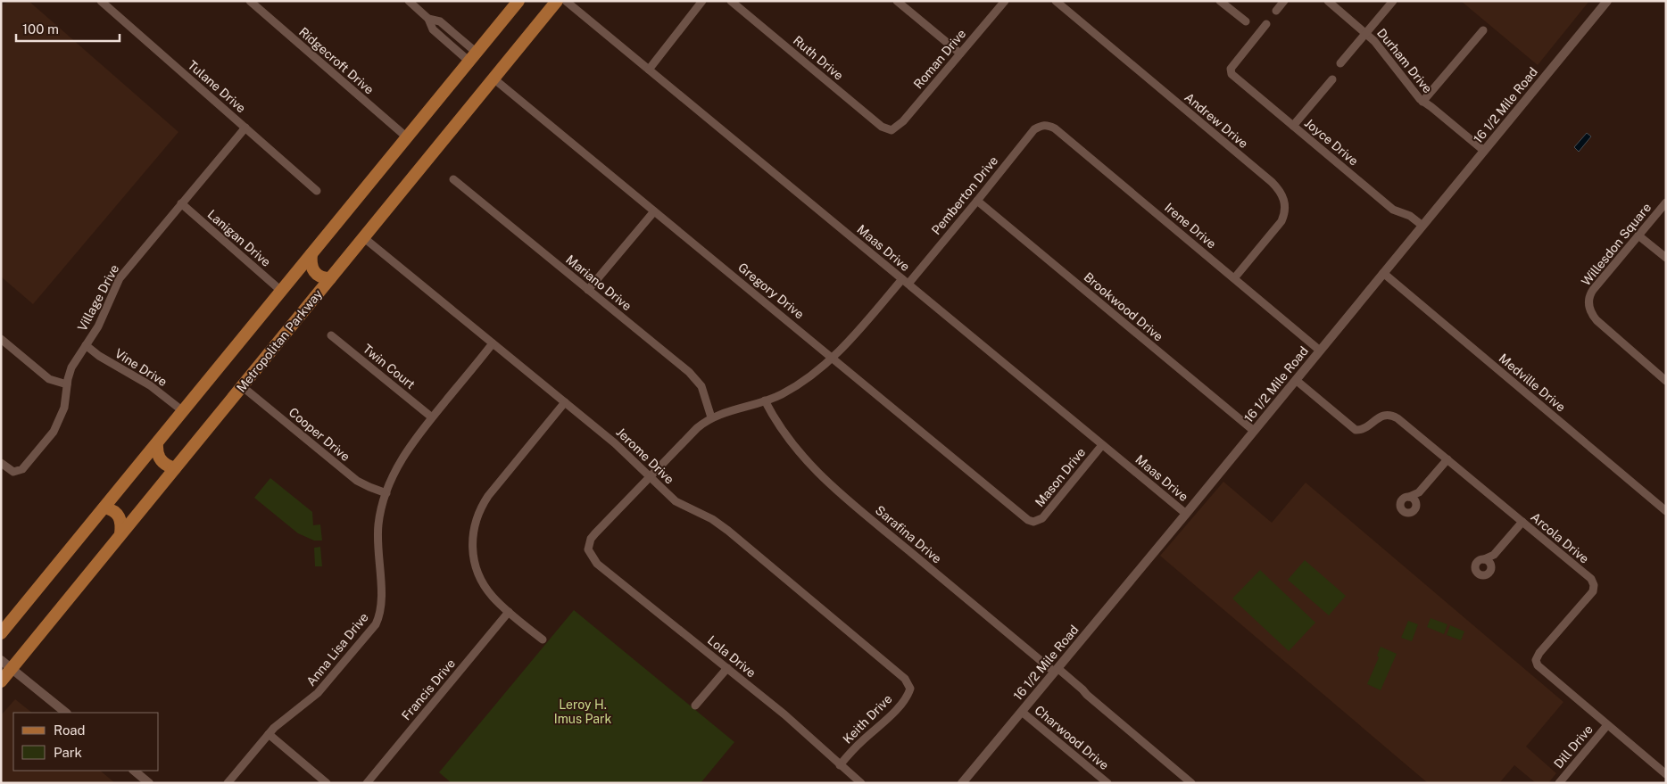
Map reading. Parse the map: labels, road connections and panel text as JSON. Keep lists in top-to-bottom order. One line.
{"streets":{"main road":["Metropolitan Parkway"],"street":["Ruth Drive","Roman Drive","Ridgecroft Drive","Durham Drive","Tulane Drive","16 1/2 Mile Road","Andrew Drive","Joyce Drive","Pemberton Drive","Irene Drive","Lanigan Drive","Willesdon Square","Maas Drive","Mariano Drive","Gregory Drive","Village Drive","Brookwood Drive","Twin Court","Vine Drive","Medville Drive","Cooper Drive","Jerome Drive","Mason Drive","Sarafina Drive","Arcola Drive","Anna Lisa Drive","Lola Drive","Francis Drive","Keith Drive","Charwood Drive","Dill Drive"]},"crossings":[["Ruth Drive","Roman Drive"],["Durham Drive","16 1/2 Mile Road"],["Tulane Drive","Village Drive"],["16 1/2 Mile Road","Joyce Drive"],["16 1/2 Mile Road","Irene Drive"],["16 1/2 Mile Road","Maas Drive"],["16 1/2 Mile Road","Brookwood Drive"],["16 1/2 Mile Road","Medville Drive"],["16 1/2 Mile Road","Sarafina Drive"],["16 1/2 Mile Road","Arcola Drive"],["16 1/2 Mile Road","Charwood Drive"],["Andrew Drive","Irene Drive"],["Pemberton Drive","Irene Drive"],["Pemberton Drive","Maas Drive"],["Pemberton Drive","Mariano Drive"],["Pemberton Drive","Gregory Drive"],["Pemberton Drive","Brookwood Drive"],["Pemberton Drive","Jerome Drive"],["Pemberton Drive","Sarafina Drive"],["Pemberton Drive","Lola Drive"],["Lanigan Drive","Village Drive"],["Maas Drive","Mason Drive"],["Gregory Drive","Metropolitan Parkway"],["Gregory Drive","Mason Drive"],["Village Drive","Vine Drive"],["Metropolitan Parkway","Cooper Drive"],["Metropolitan Parkway","Jerome Drive"],["Twin Court","Anna Lisa Drive"],["Cooper Drive","Anna Lisa Drive"],["Jerome Drive","Anna Lisa Drive"],["Jerome Drive","Keith Drive"],["Arcola Drive","Dill Drive"],["Lola Drive","Keith Drive"]],"parks":["Leroy H. Imus Park"],"legend":["Road","Park"],"scale_bar":"100 m"}
